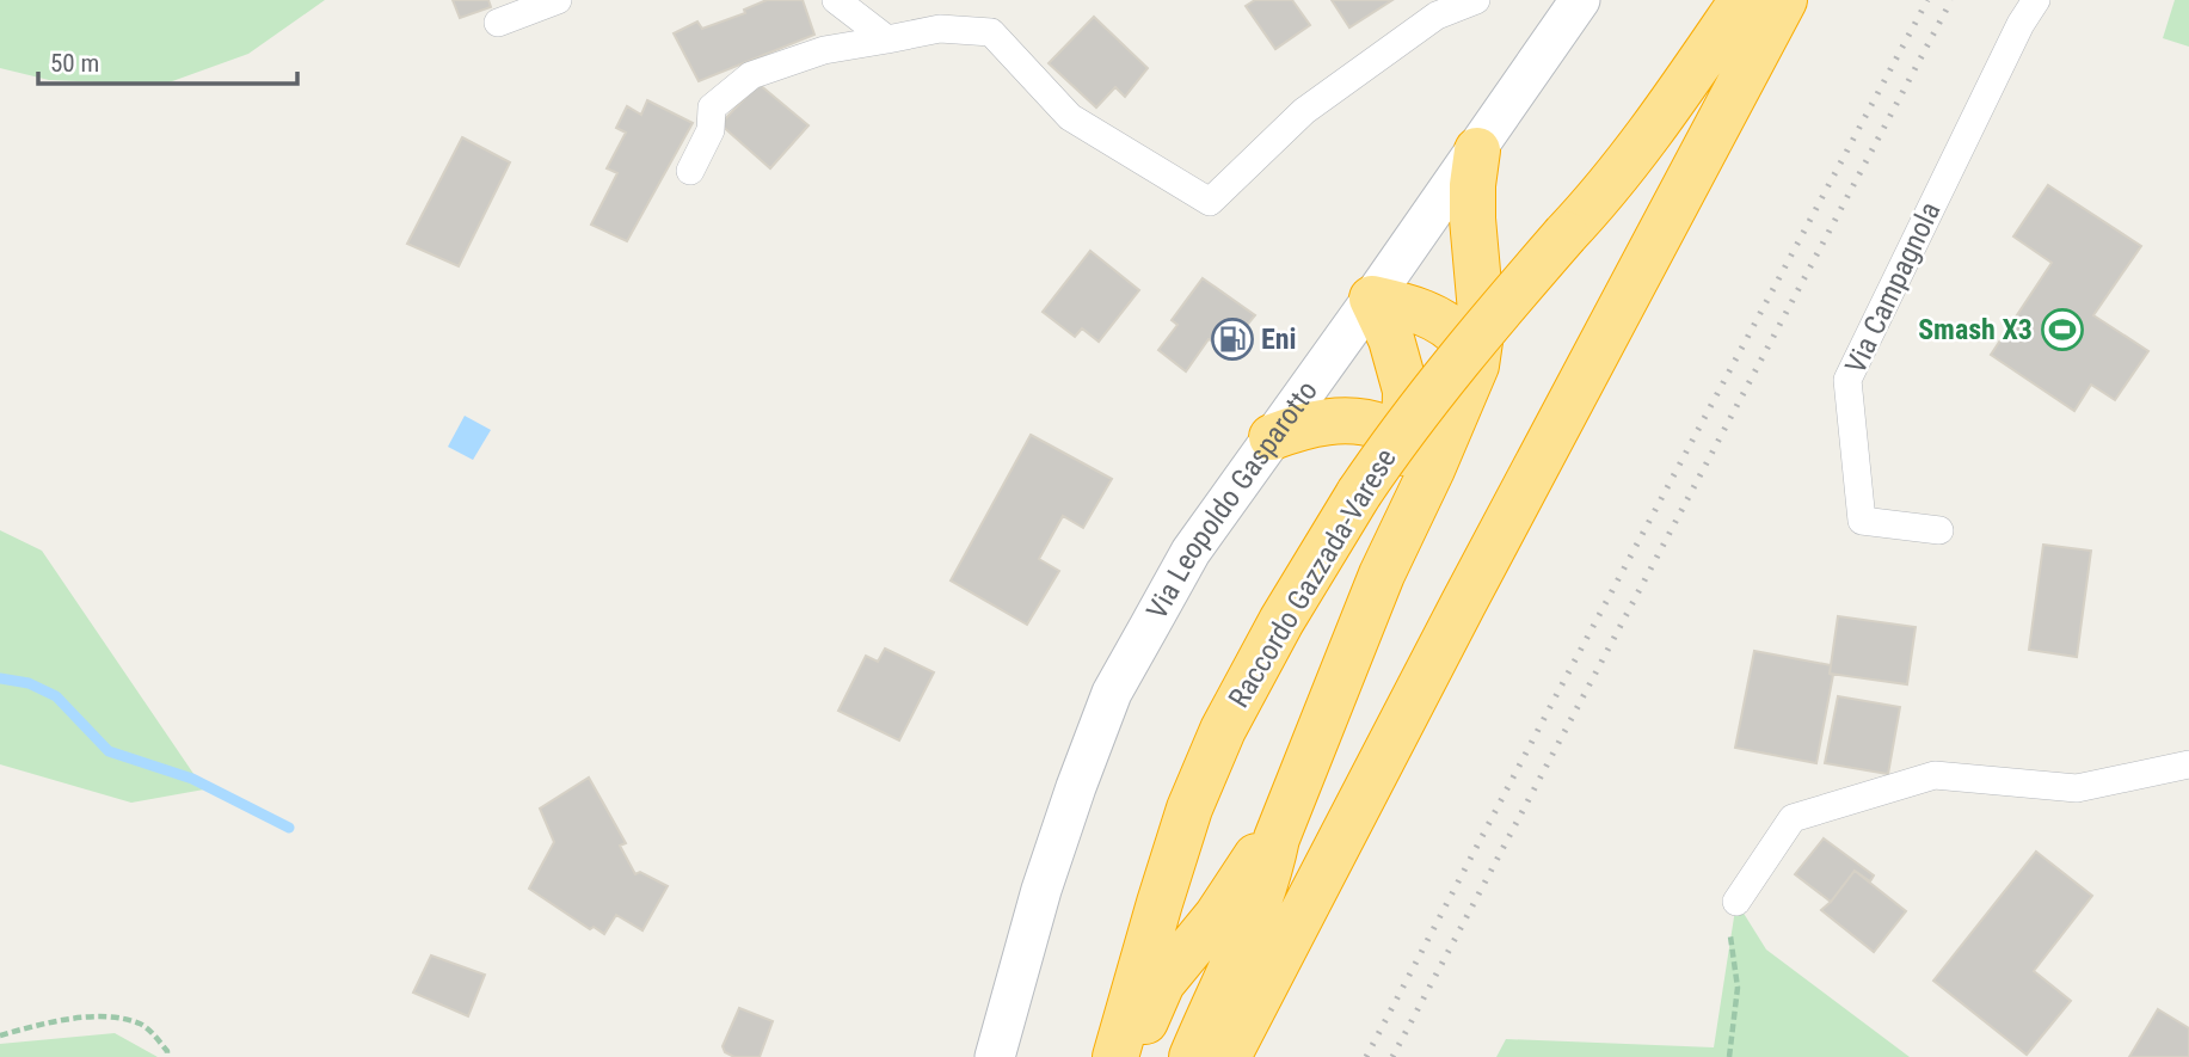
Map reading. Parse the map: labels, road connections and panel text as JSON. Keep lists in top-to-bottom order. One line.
{"streets":{"highway":["Raccordo Gazzada-Varese"],"main road":["Via Leopoldo Gasparotto"],"street":["Via Campagnola"]},"places":{"sports":["Smash X3"],"fuel station":["Eni"]},"scale_bar":"50 m"}
